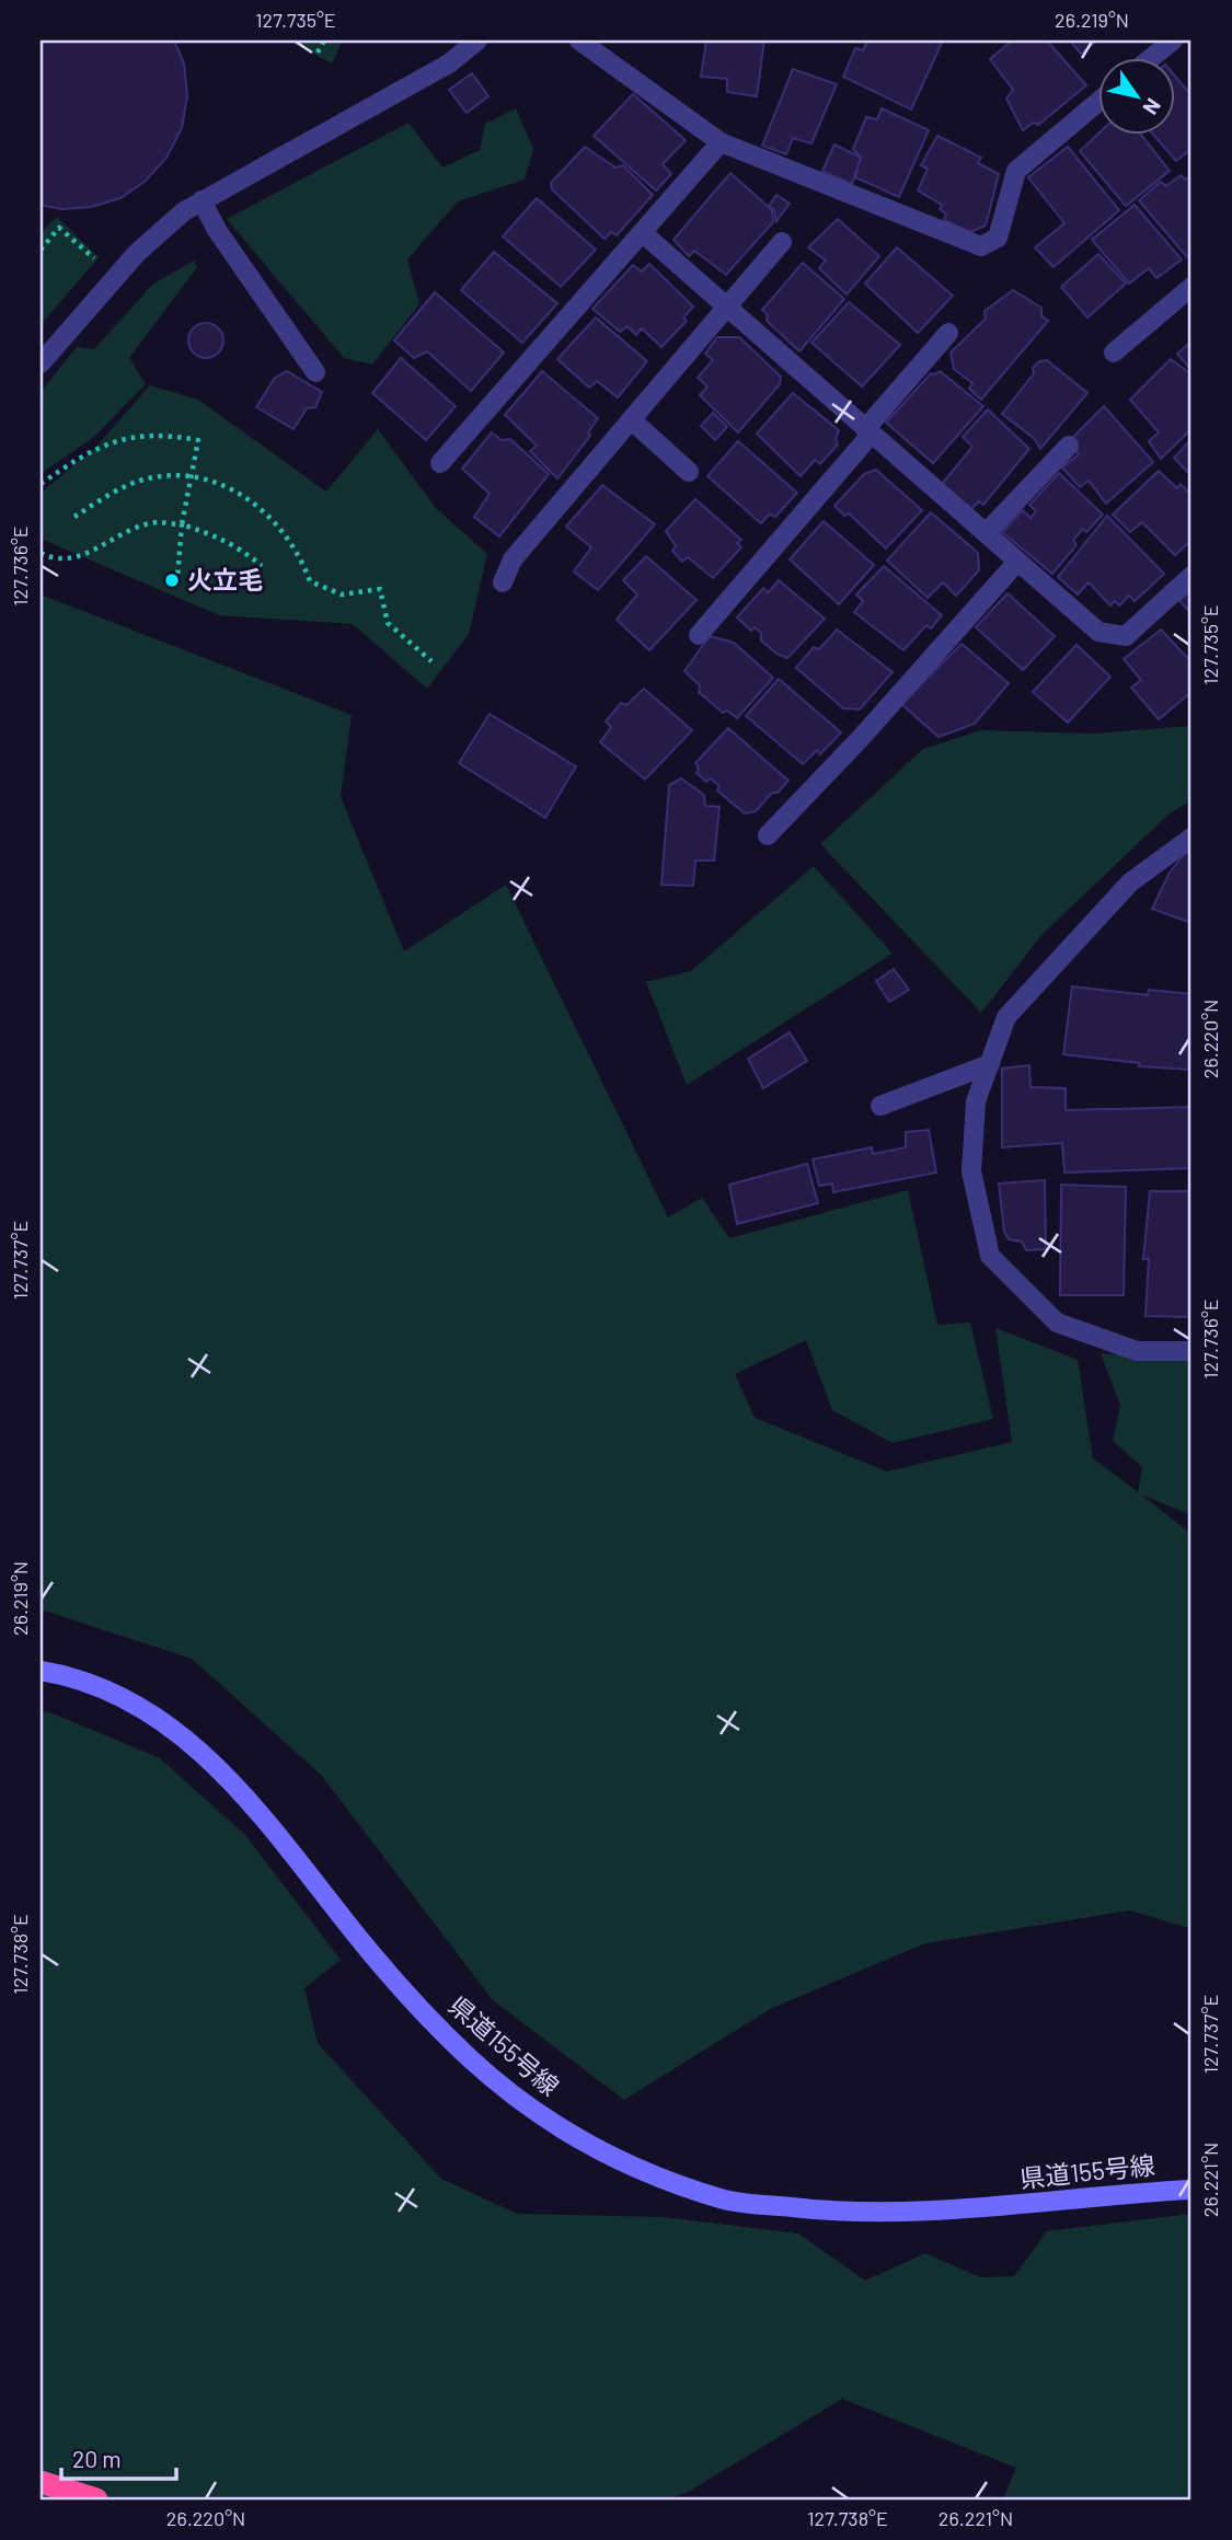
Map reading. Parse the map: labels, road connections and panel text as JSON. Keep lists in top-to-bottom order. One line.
{"streets":{"main road":["県道155号線"]},"places":["火立毛"],"scale_bar":"20 m","north":"bottom right","coordinates":["127.735°E","26.219°N","127.736°E","26.220°N","127.737°E","127.738°E","26.221°N"]}
